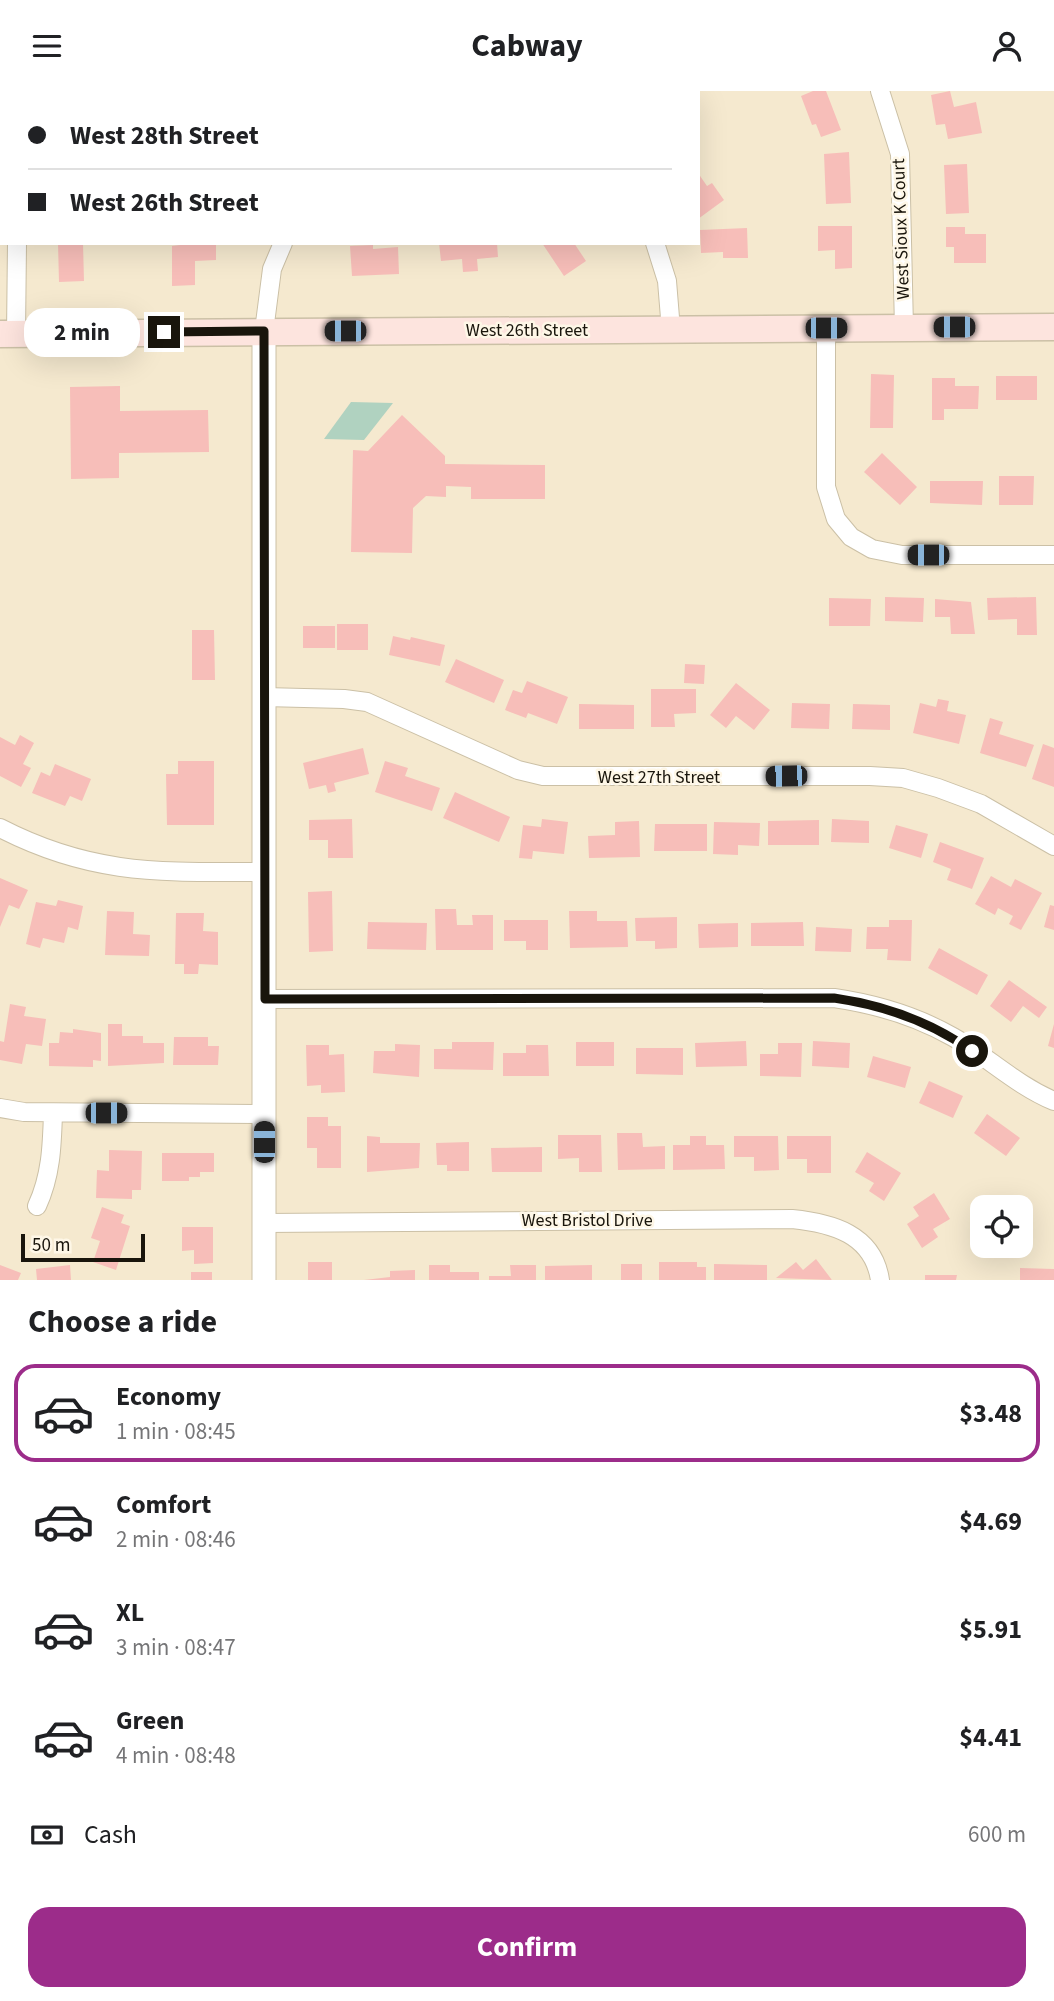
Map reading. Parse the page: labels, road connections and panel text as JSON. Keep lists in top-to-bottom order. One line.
{"streets":{"main road":["West 26th Street"],"street":["West Sioux K Court","West 27th Street","West Bristol Drive"]},"crossings":[["West Sioux K Court","West 26th Street"]],"scale_bar":"50 m","page":{"header":"Cabway","banner":["West 28th Street","West 26th Street"],"bubble":"2 min","scale":"50 m","heading":"Choose a ride","list":[{"name":"Economy","note":"1 min · 08:45","value":"$3.48"},{"name":"Comfort","note":"2 min · 08:46","value":"$4.69"},{"name":"XL","note":"3 min · 08:47","value":"$5.91"},{"name":"Green","note":"4 min · 08:48","value":"$4.41"}],"pay":["Cash","600 m"],"buttons":"Confirm"}}
